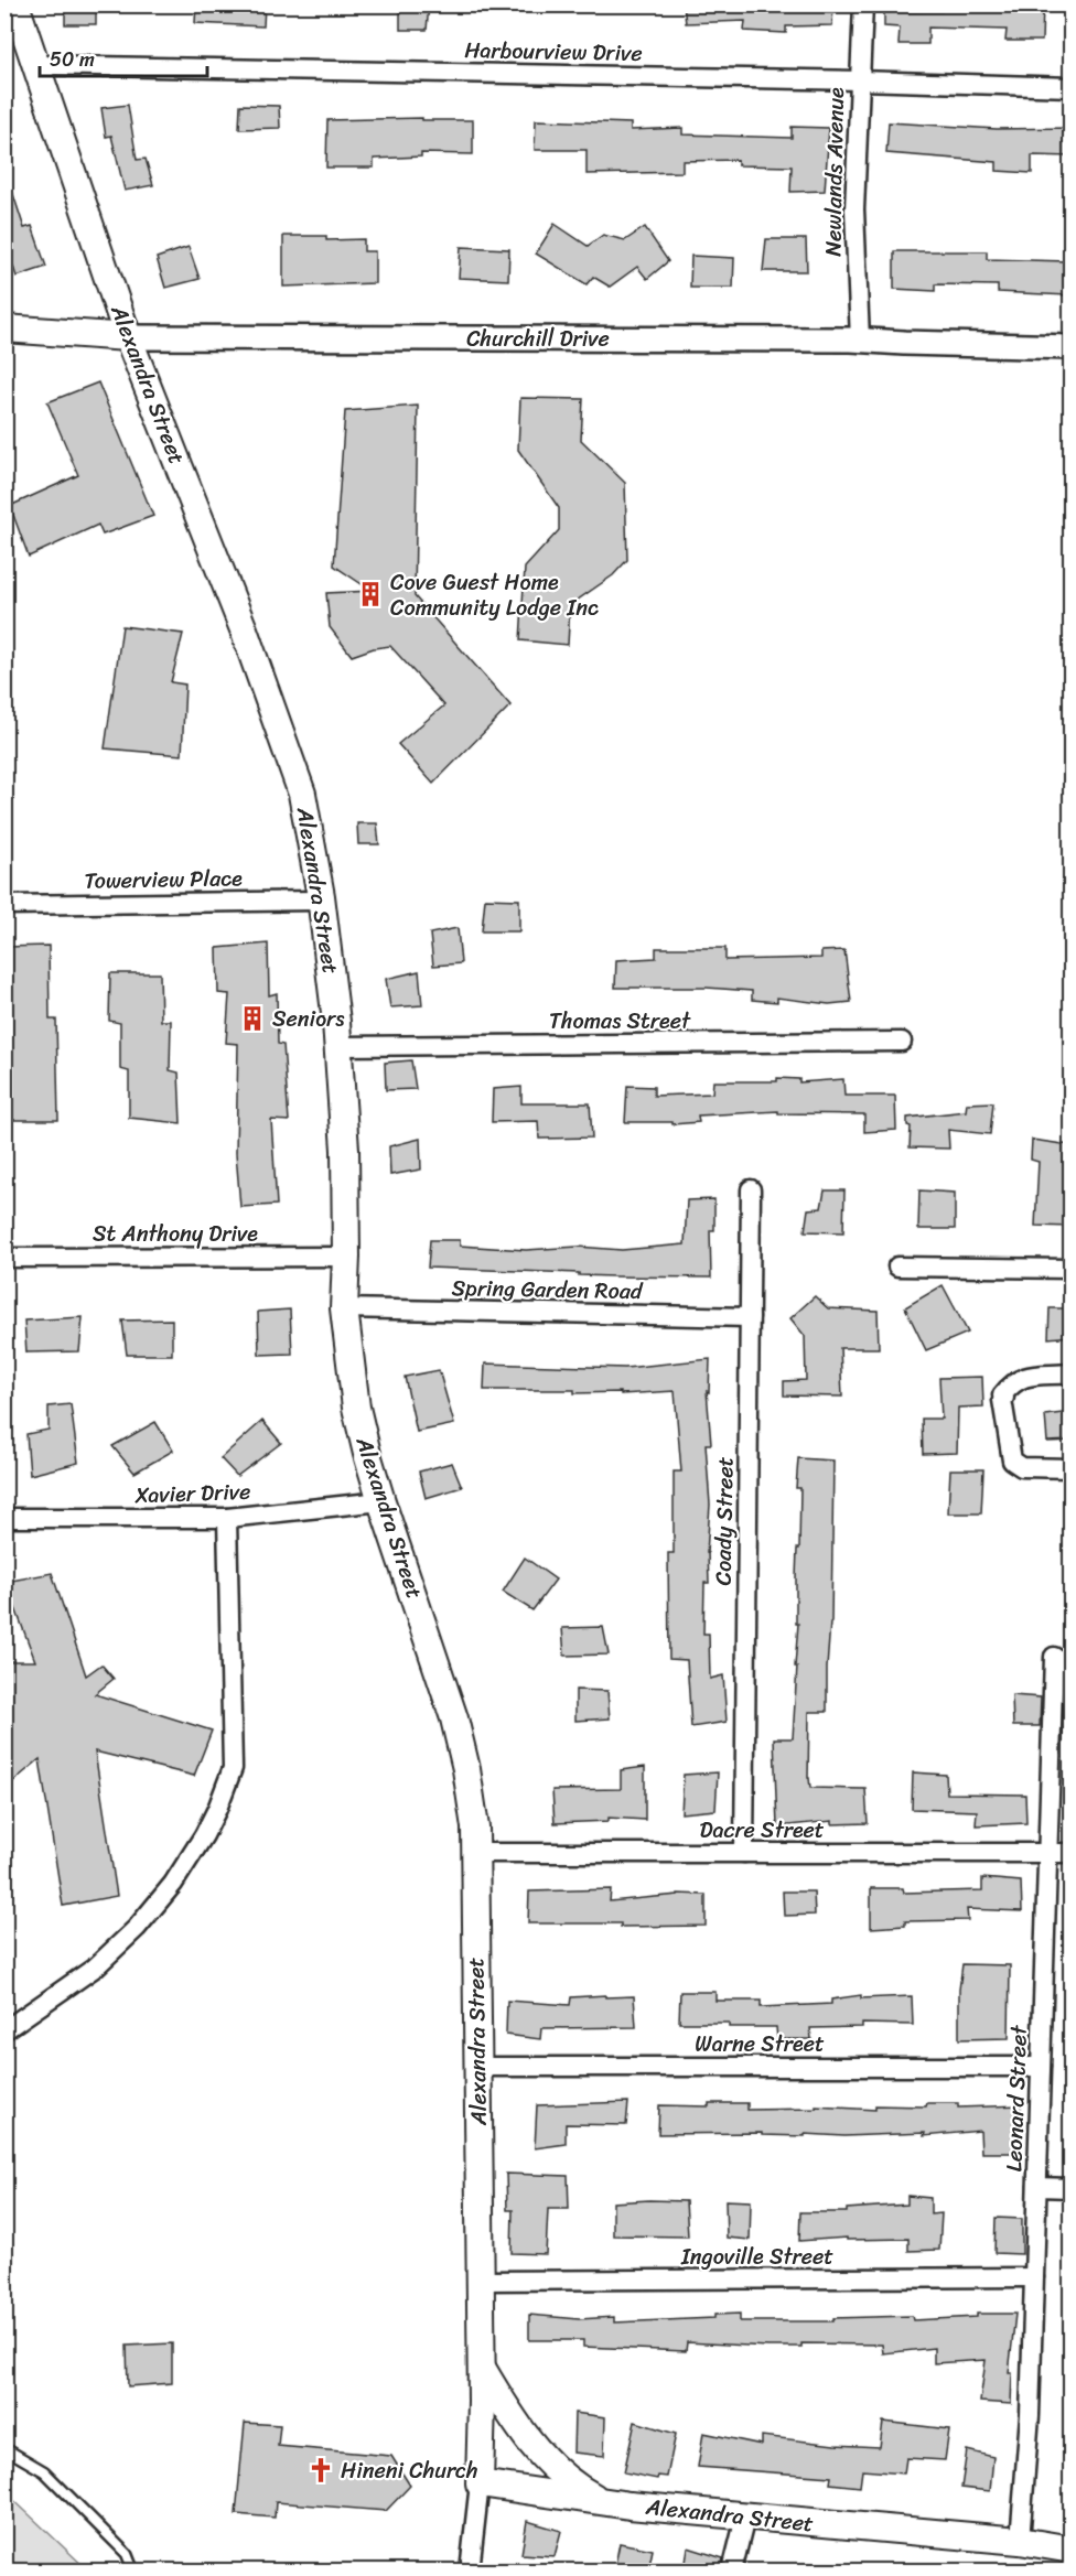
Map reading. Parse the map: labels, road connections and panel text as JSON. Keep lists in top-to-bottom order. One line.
{"streets":{"main road":["Churchill Drive","Alexandra Street"],"street":["Harbourview Drive","Newlands Avenue","Towerview Place","Thomas Street","St Anthony Drive","Spring Garden Road","Xavier Drive","Coady Street","Dacre Street","Warne Street","Leonard Street","Ingoville Street"]},"crossings":[["Harbourview Drive","Newlands Avenue"],["Harbourview Drive","Alexandra Street"],["Newlands Avenue","Churchill Drive"],["Churchill Drive","Alexandra Street"],["Alexandra Street","Towerview Place"],["Alexandra Street","Thomas Street"],["Alexandra Street","St Anthony Drive"],["Alexandra Street","Spring Garden Road"],["Alexandra Street","Xavier Drive"],["Alexandra Street","Dacre Street"],["Alexandra Street","Warne Street"],["Alexandra Street","Leonard Street"],["Alexandra Street","Ingoville Street"],["Spring Garden Road","Coady Street"],["Coady Street","Dacre Street"],["Dacre Street","Leonard Street"],["Warne Street","Leonard Street"],["Leonard Street","Ingoville Street"]],"places":{"building":["Cove Guest Home Community Lodge Inc","Seniors"],"church":["Hineni Church"]},"scale_bar":"50 m"}
